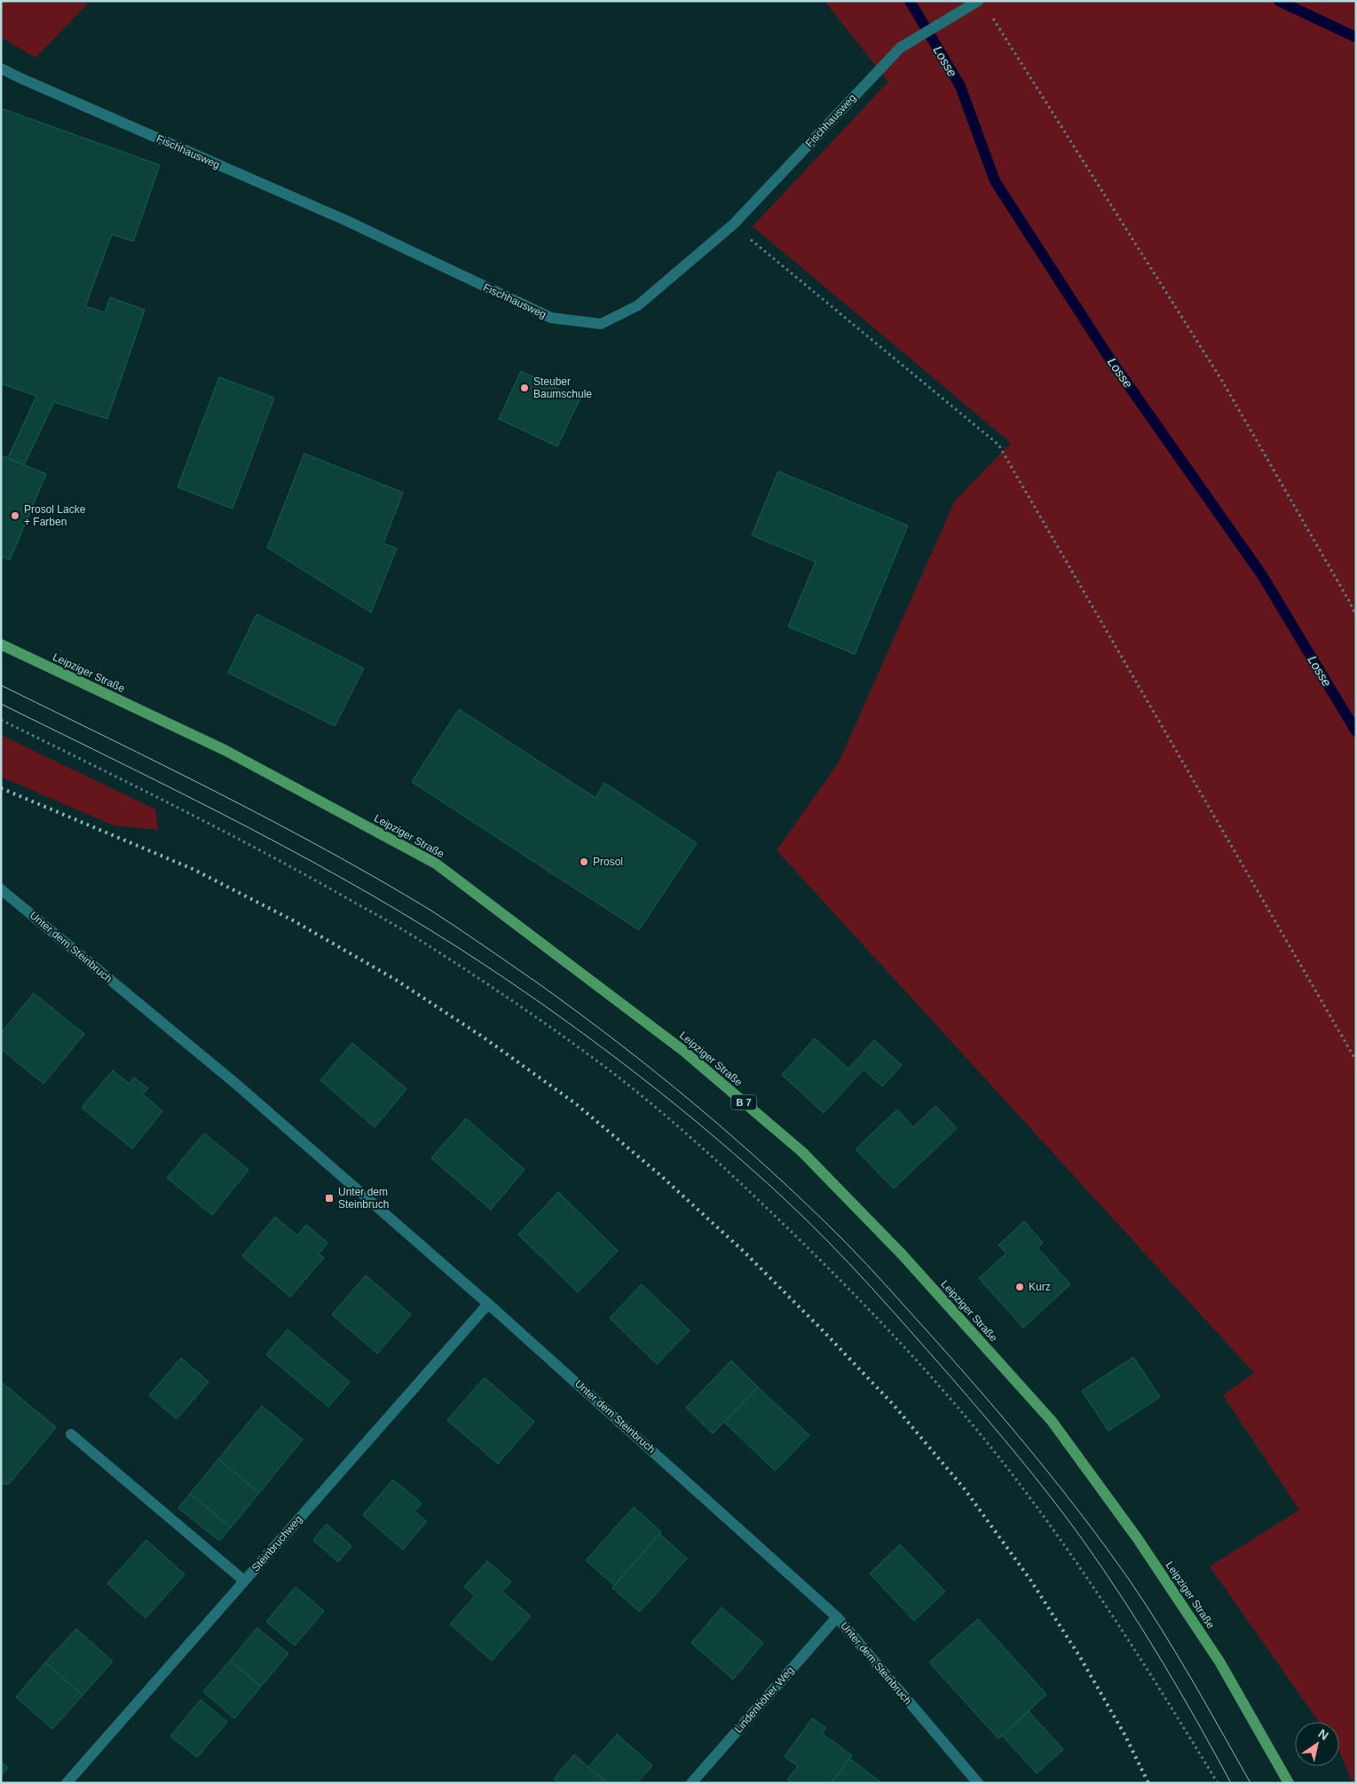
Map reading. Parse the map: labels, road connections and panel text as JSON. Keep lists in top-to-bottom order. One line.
{"streets":{"main road":["Leipziger Straße","B 7"],"street":["Fischhausweg","Unter dem Steinbruch","Steinbruchweg","Lindenhöher Weg"]},"crossings":[["Unter dem Steinbruch","Steinbruchweg"],["Unter dem Steinbruch","Lindenhöher Weg"]],"water":["Losse"],"places":{"other":["Steuber Baumschule","Prosol Lacke + Farben","Prosol","Kurz"],"transit":["Unter dem Steinbruch"]},"north":"top right"}
